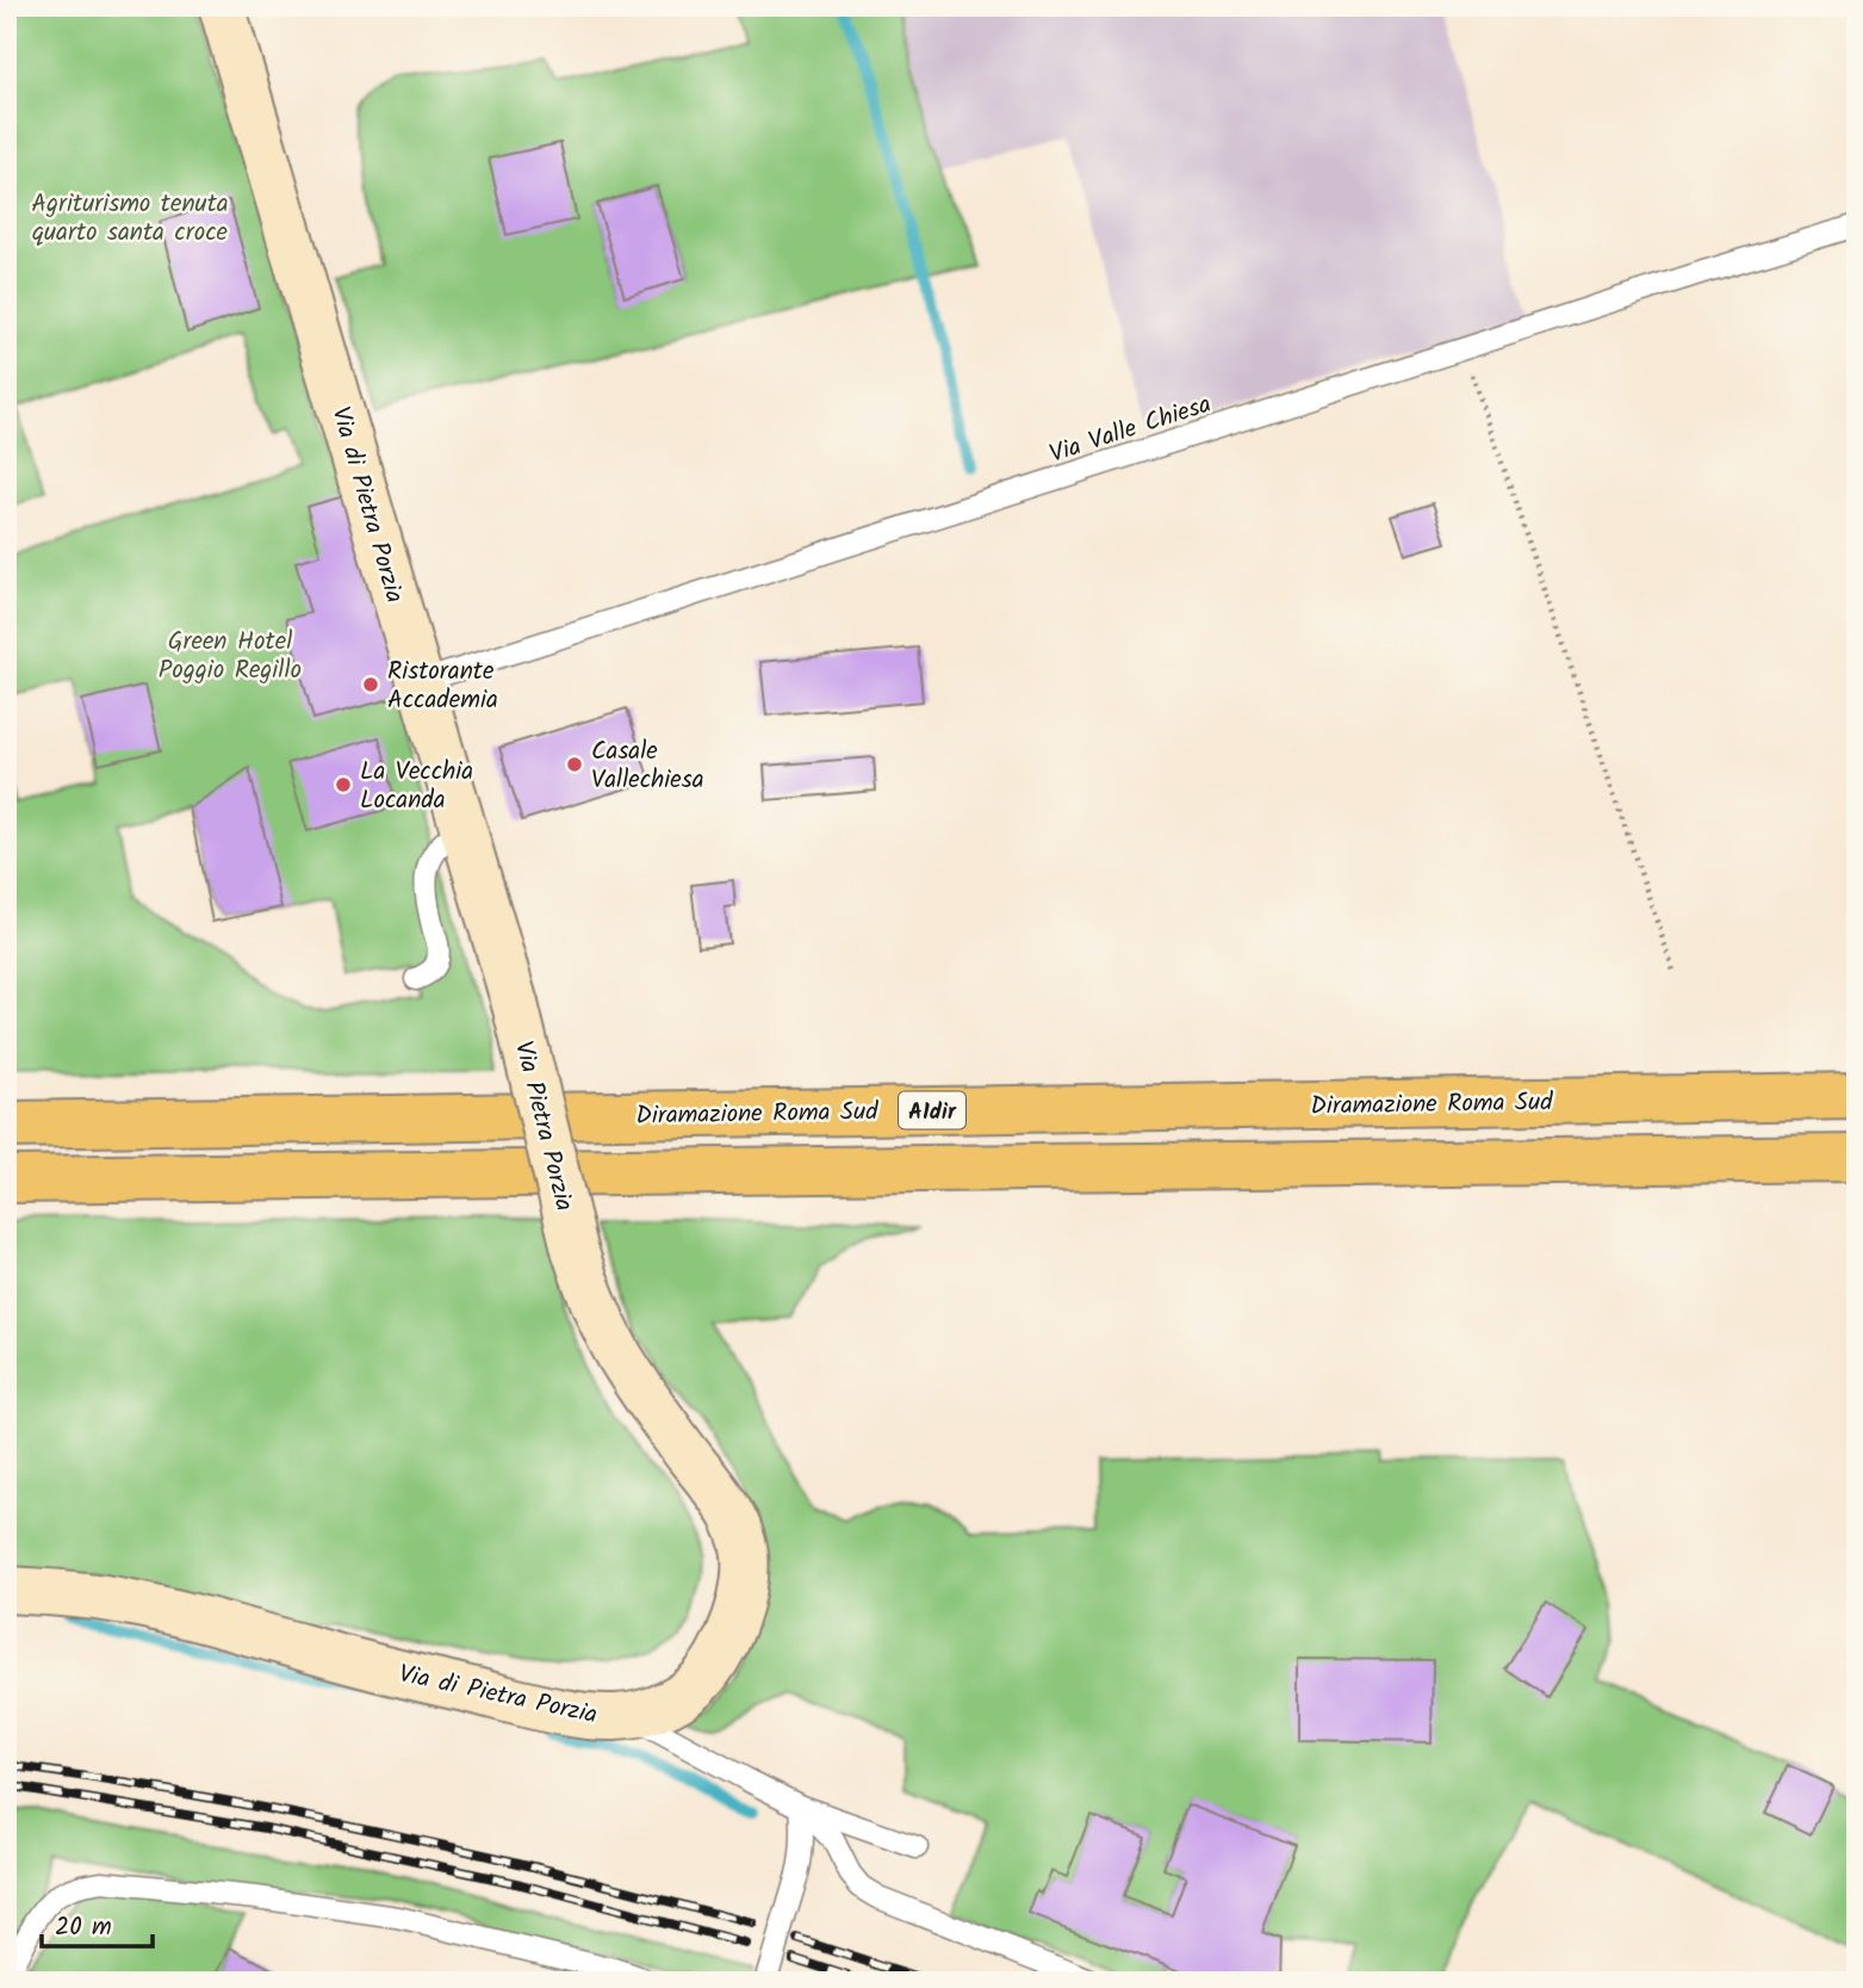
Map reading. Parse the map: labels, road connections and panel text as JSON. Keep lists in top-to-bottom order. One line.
{"streets":{"highway":["Diramazione Roma Sud","A1dir"],"street":["Via di Pietra Porzia","Via Pietra Porzia"],"lane":["Via Valle Chiesa"]},"crossings":[["Via Valle Chiesa","Via di Pietra Porzia"],["Via di Pietra Porzia","Via Pietra Porzia"]],"parks":["Agriturismo tenuta quarto santa croce","Green Hotel Poggio Regillo"],"places":["Ristorante Accademia","Casale Vallechiesa","La Vecchia Locanda"],"scale_bar":"20 m"}
